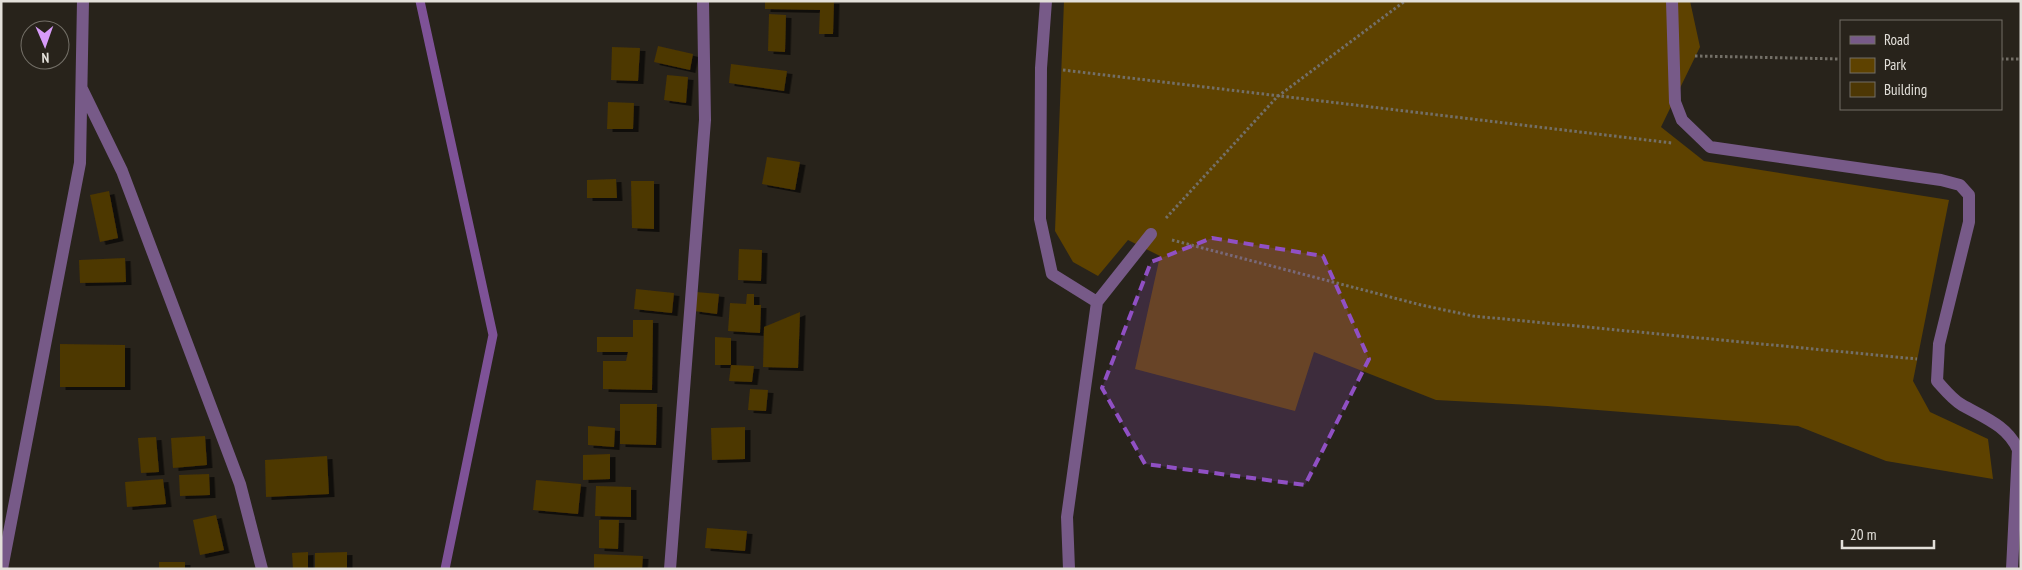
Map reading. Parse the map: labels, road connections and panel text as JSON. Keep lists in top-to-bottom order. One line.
{"legend":["Road","Park","Building"],"scale_bar":"20 m","north":"bottom"}
